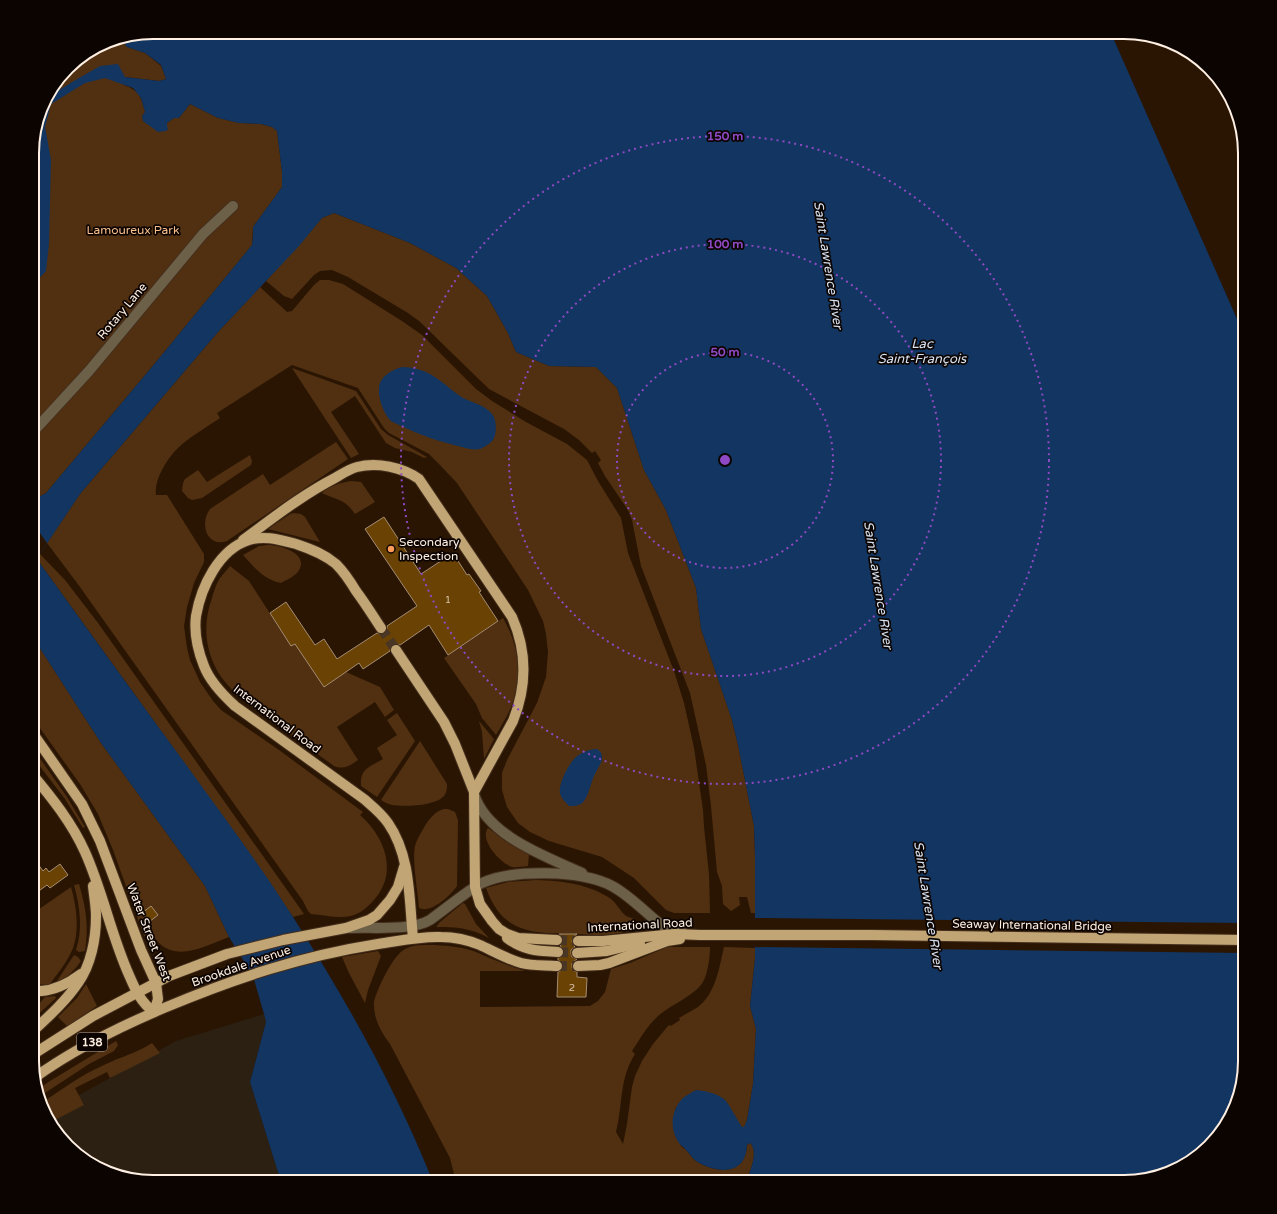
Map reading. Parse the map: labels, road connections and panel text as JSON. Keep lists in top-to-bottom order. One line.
{"streets":{"main road":["International Road","Seaway International Bridge","Water Street West","Brookdale Avenue","138"],"street":["Rotary Lane"]},"crossings":[["International Road","Seaway International Bridge"],["International Road","Brookdale Avenue"],["Water Street West","Brookdale Avenue"]],"water":["Saint Lawrence River","Lac Saint-François"],"parks":["Lamoureux Park"],"places":["Secondary Inspection"],"house_numbers":["1","2"],"rings":["150 m","100 m","50 m"]}
